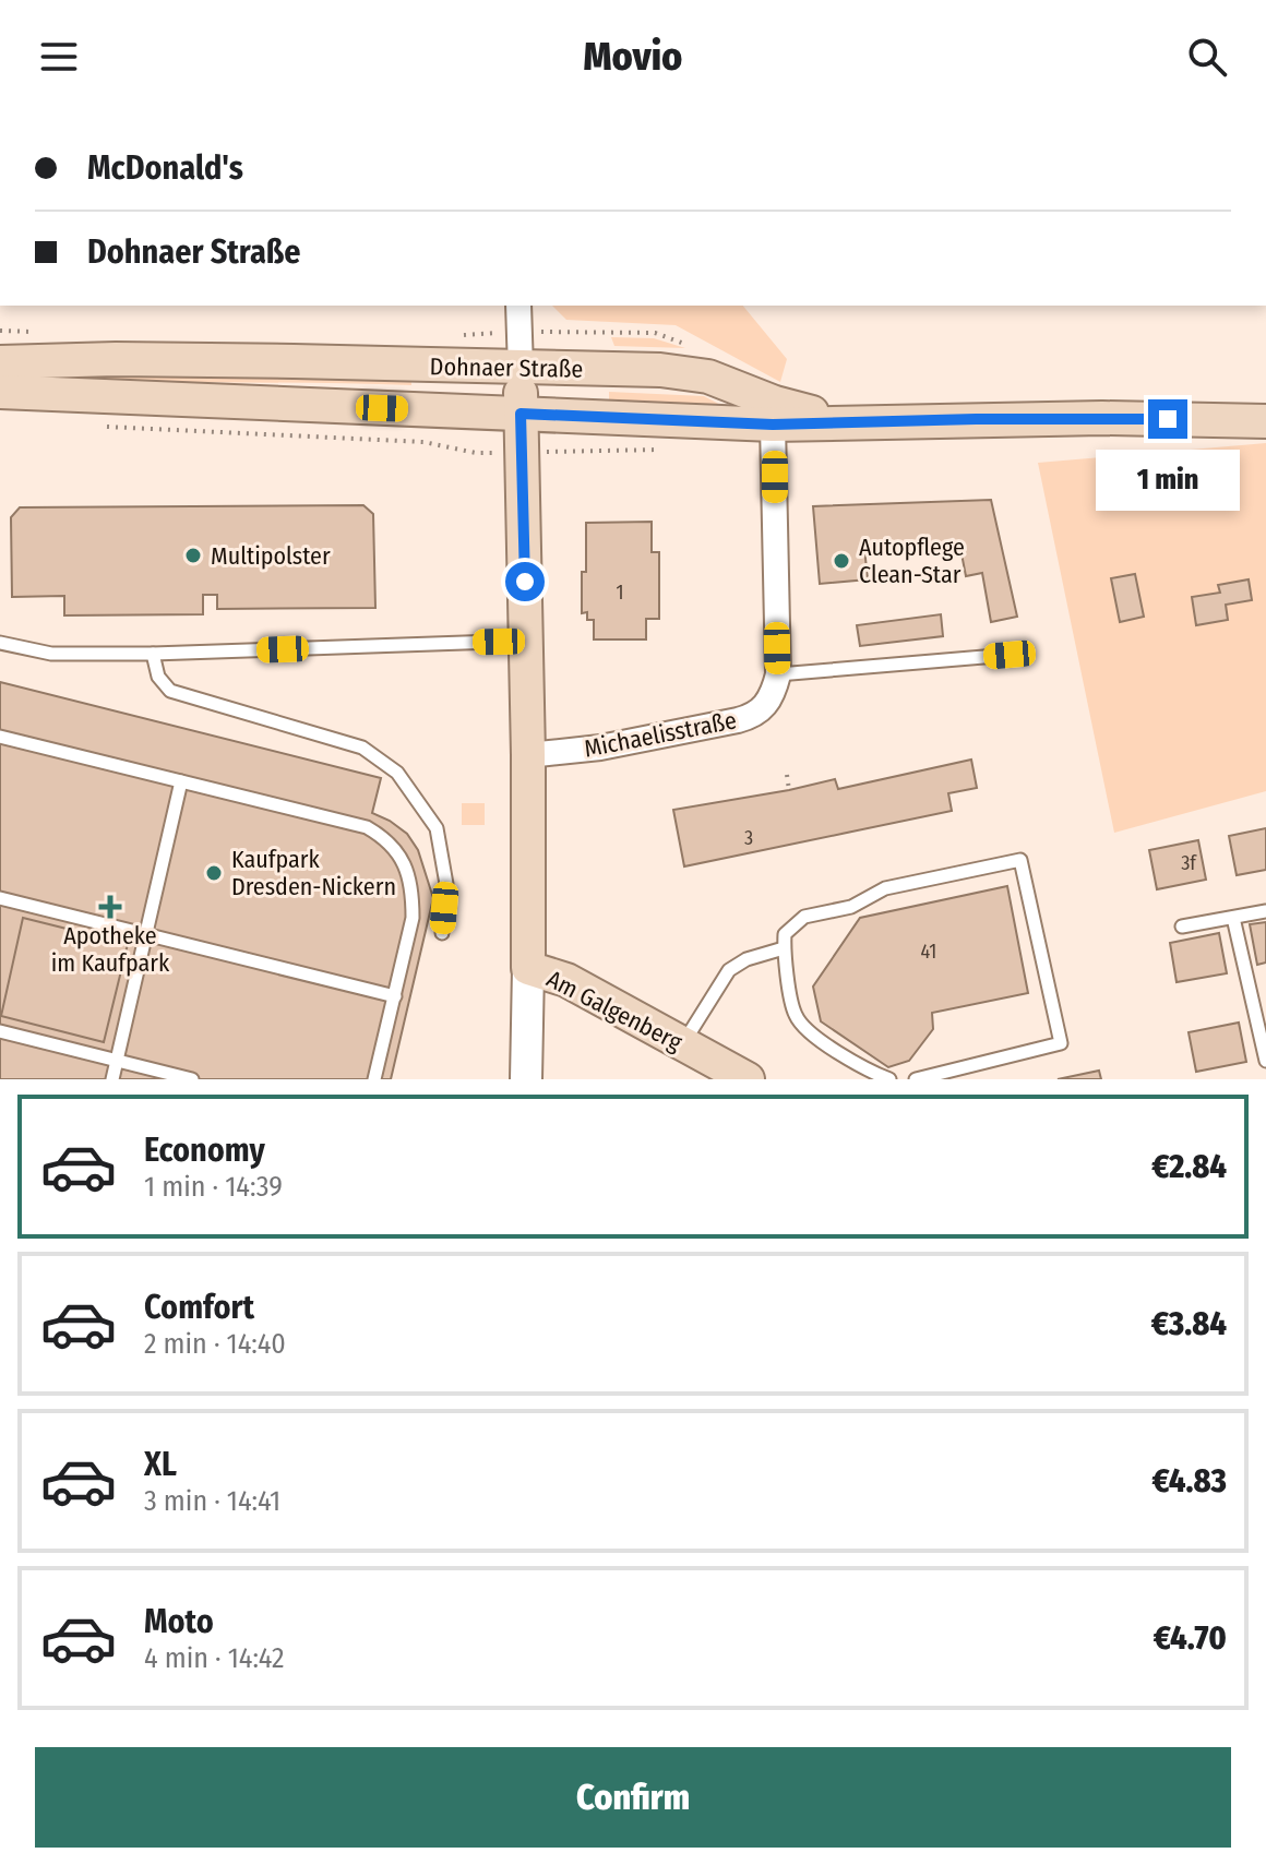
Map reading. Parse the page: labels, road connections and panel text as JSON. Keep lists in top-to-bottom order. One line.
{"streets":{"main road":["Dohnaer Straße","Am Galgenberg"],"street":["Michaelisstraße"]},"crossings":[["Dohnaer Straße","Michaelisstraße"]],"places":{"other":["Multipolster","Autopflege Clean-Star","Kaufpark Dresden-Nickern"],"health":["Apotheke im Kaufpark"]},"house_numbers":["1","3","3f","41"],"page":{"header":"Movio","banner":["McDonald's","Dohnaer Straße"],"bubble":"1 min","list":[{"name":"Economy","note":"1 min · 14:39","value":"€2.84"},{"name":"Comfort","note":"2 min · 14:40","value":"€3.84"},{"name":"XL","note":"3 min · 14:41","value":"€4.83"},{"name":"Moto","note":"4 min · 14:42","value":"€4.70"}],"buttons":"Confirm"}}
